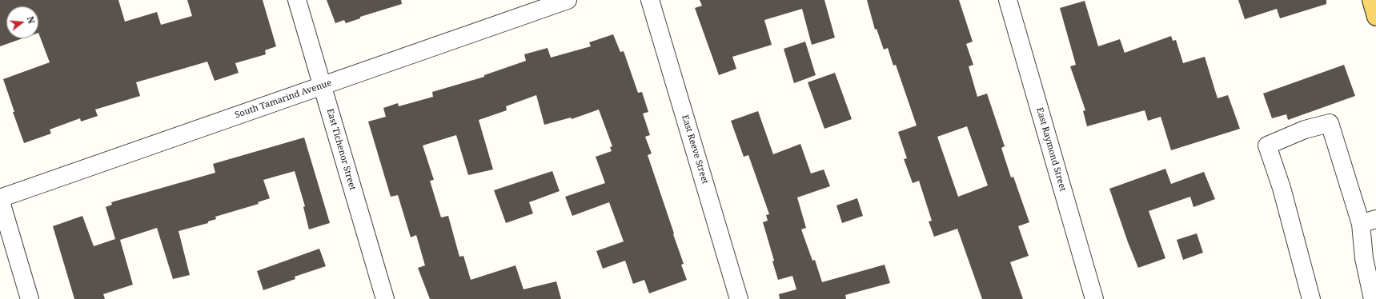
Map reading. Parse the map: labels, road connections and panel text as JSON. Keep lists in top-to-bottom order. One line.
{"streets":{"street":["South Tamarind Avenue","East Tichenor Street","East Reeve Street","East Raymond Street"]},"crossings":[["South Tamarind Avenue","East Tichenor Street"]],"north":"right"}
